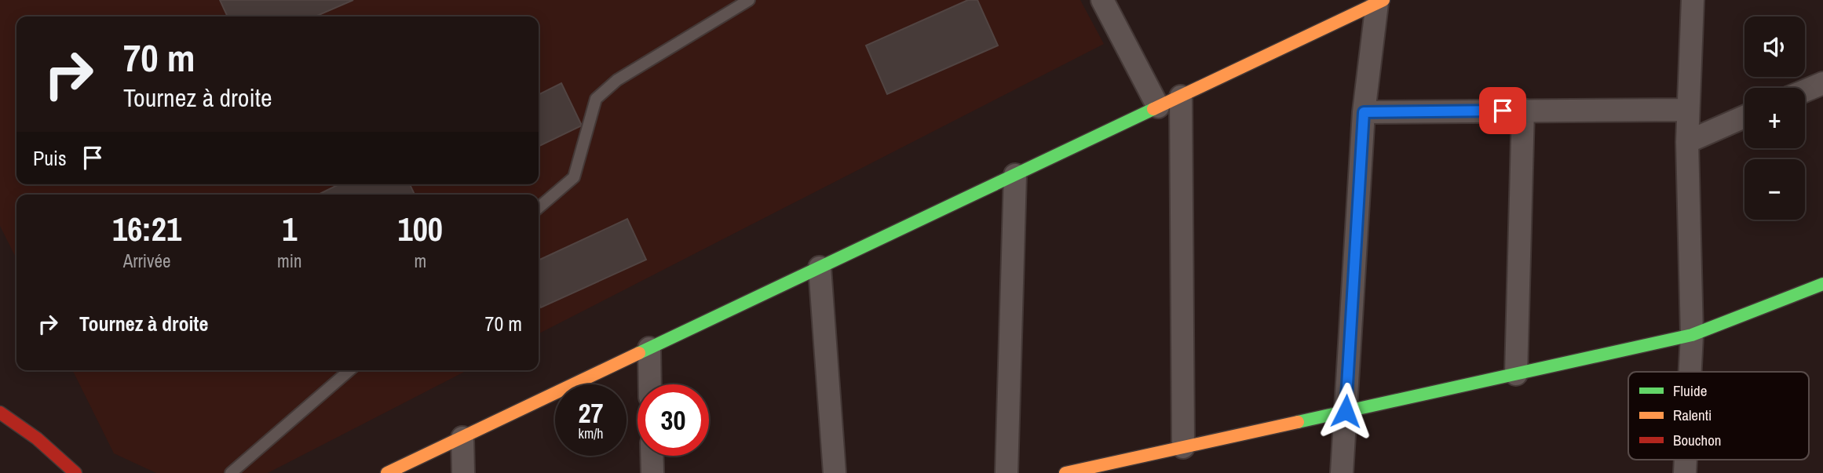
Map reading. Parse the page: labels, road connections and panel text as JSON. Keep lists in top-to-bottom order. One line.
{"legend":["Fluide","Ralenti","Bouchon"],"page":{"map_buttons":["+","−"],"turn":["70 m","Tournez à droite"],"then":"Puis","eta":["16:21","Arrivée","1","min","100","m"],"list":[{"name":"Tournez à droite","value":"70 m"}],"speed":"27 km/h","limit":"30"}}
